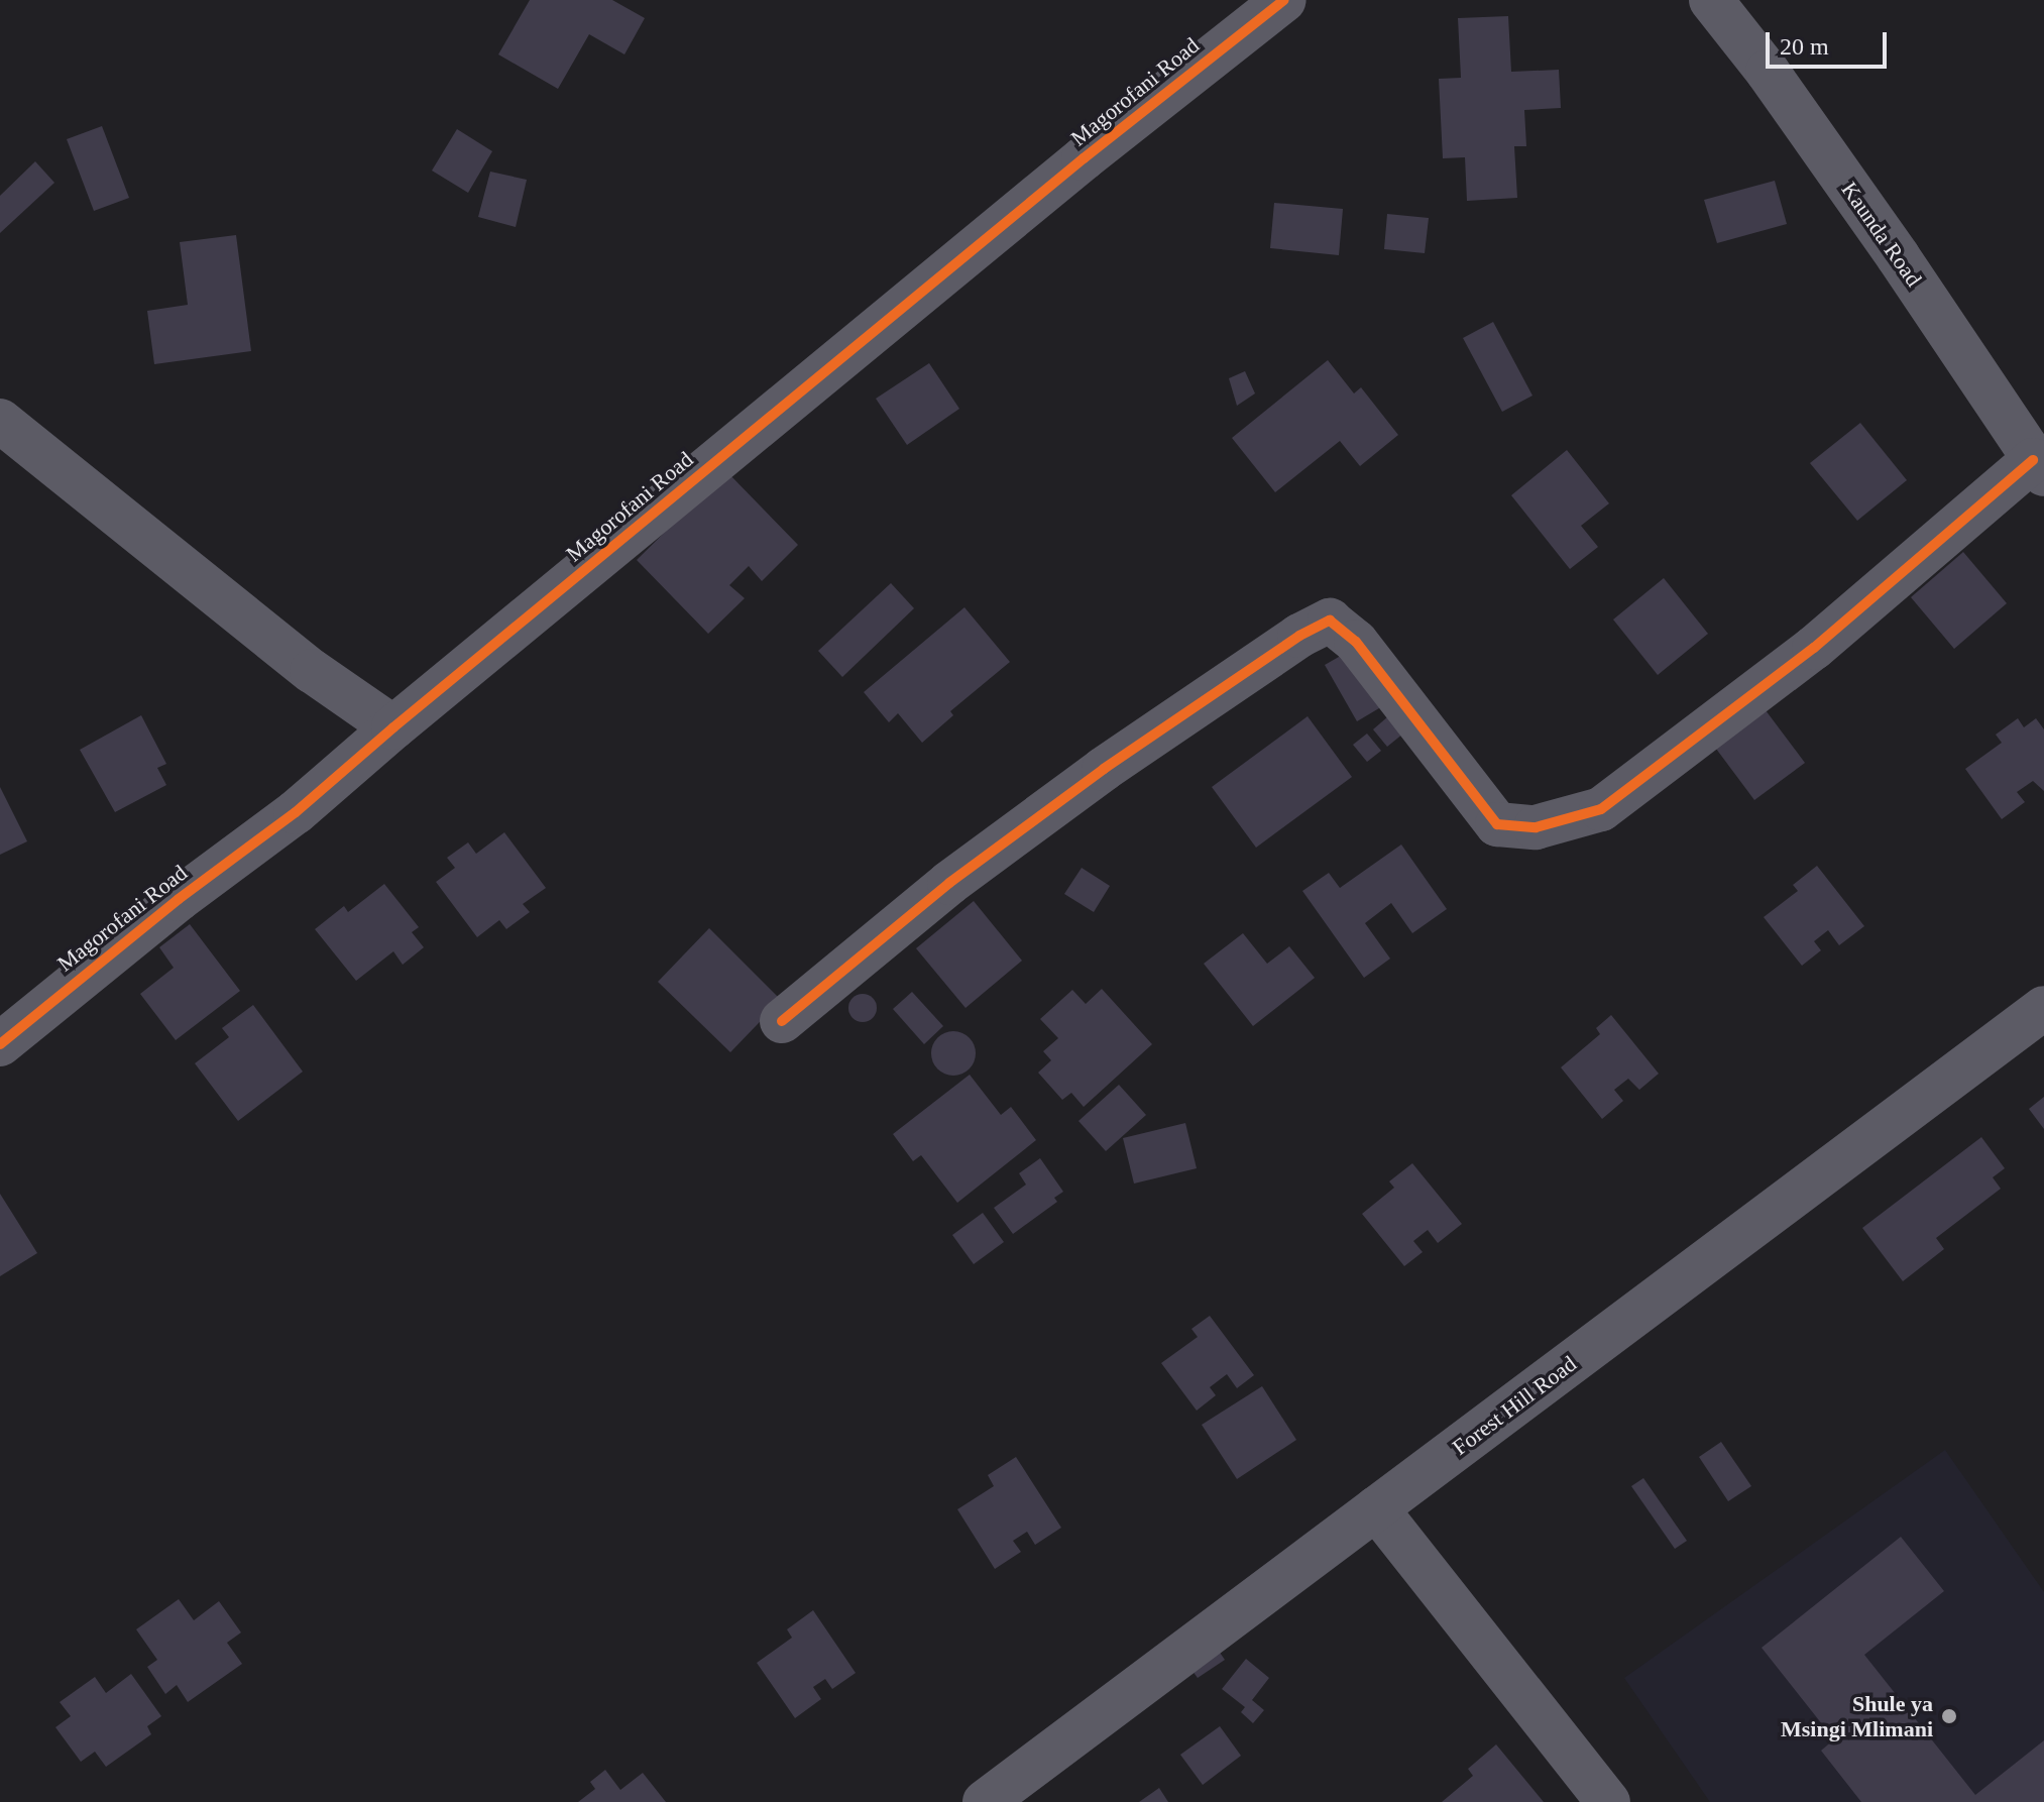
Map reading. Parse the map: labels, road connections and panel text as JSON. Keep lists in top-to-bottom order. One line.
{"streets":{"street":["Magorofani Road","Kaunda Road","Forest Hill Road"]},"places":["Shule ya Msingi Mlimani"],"scale_bar":"20 m"}
